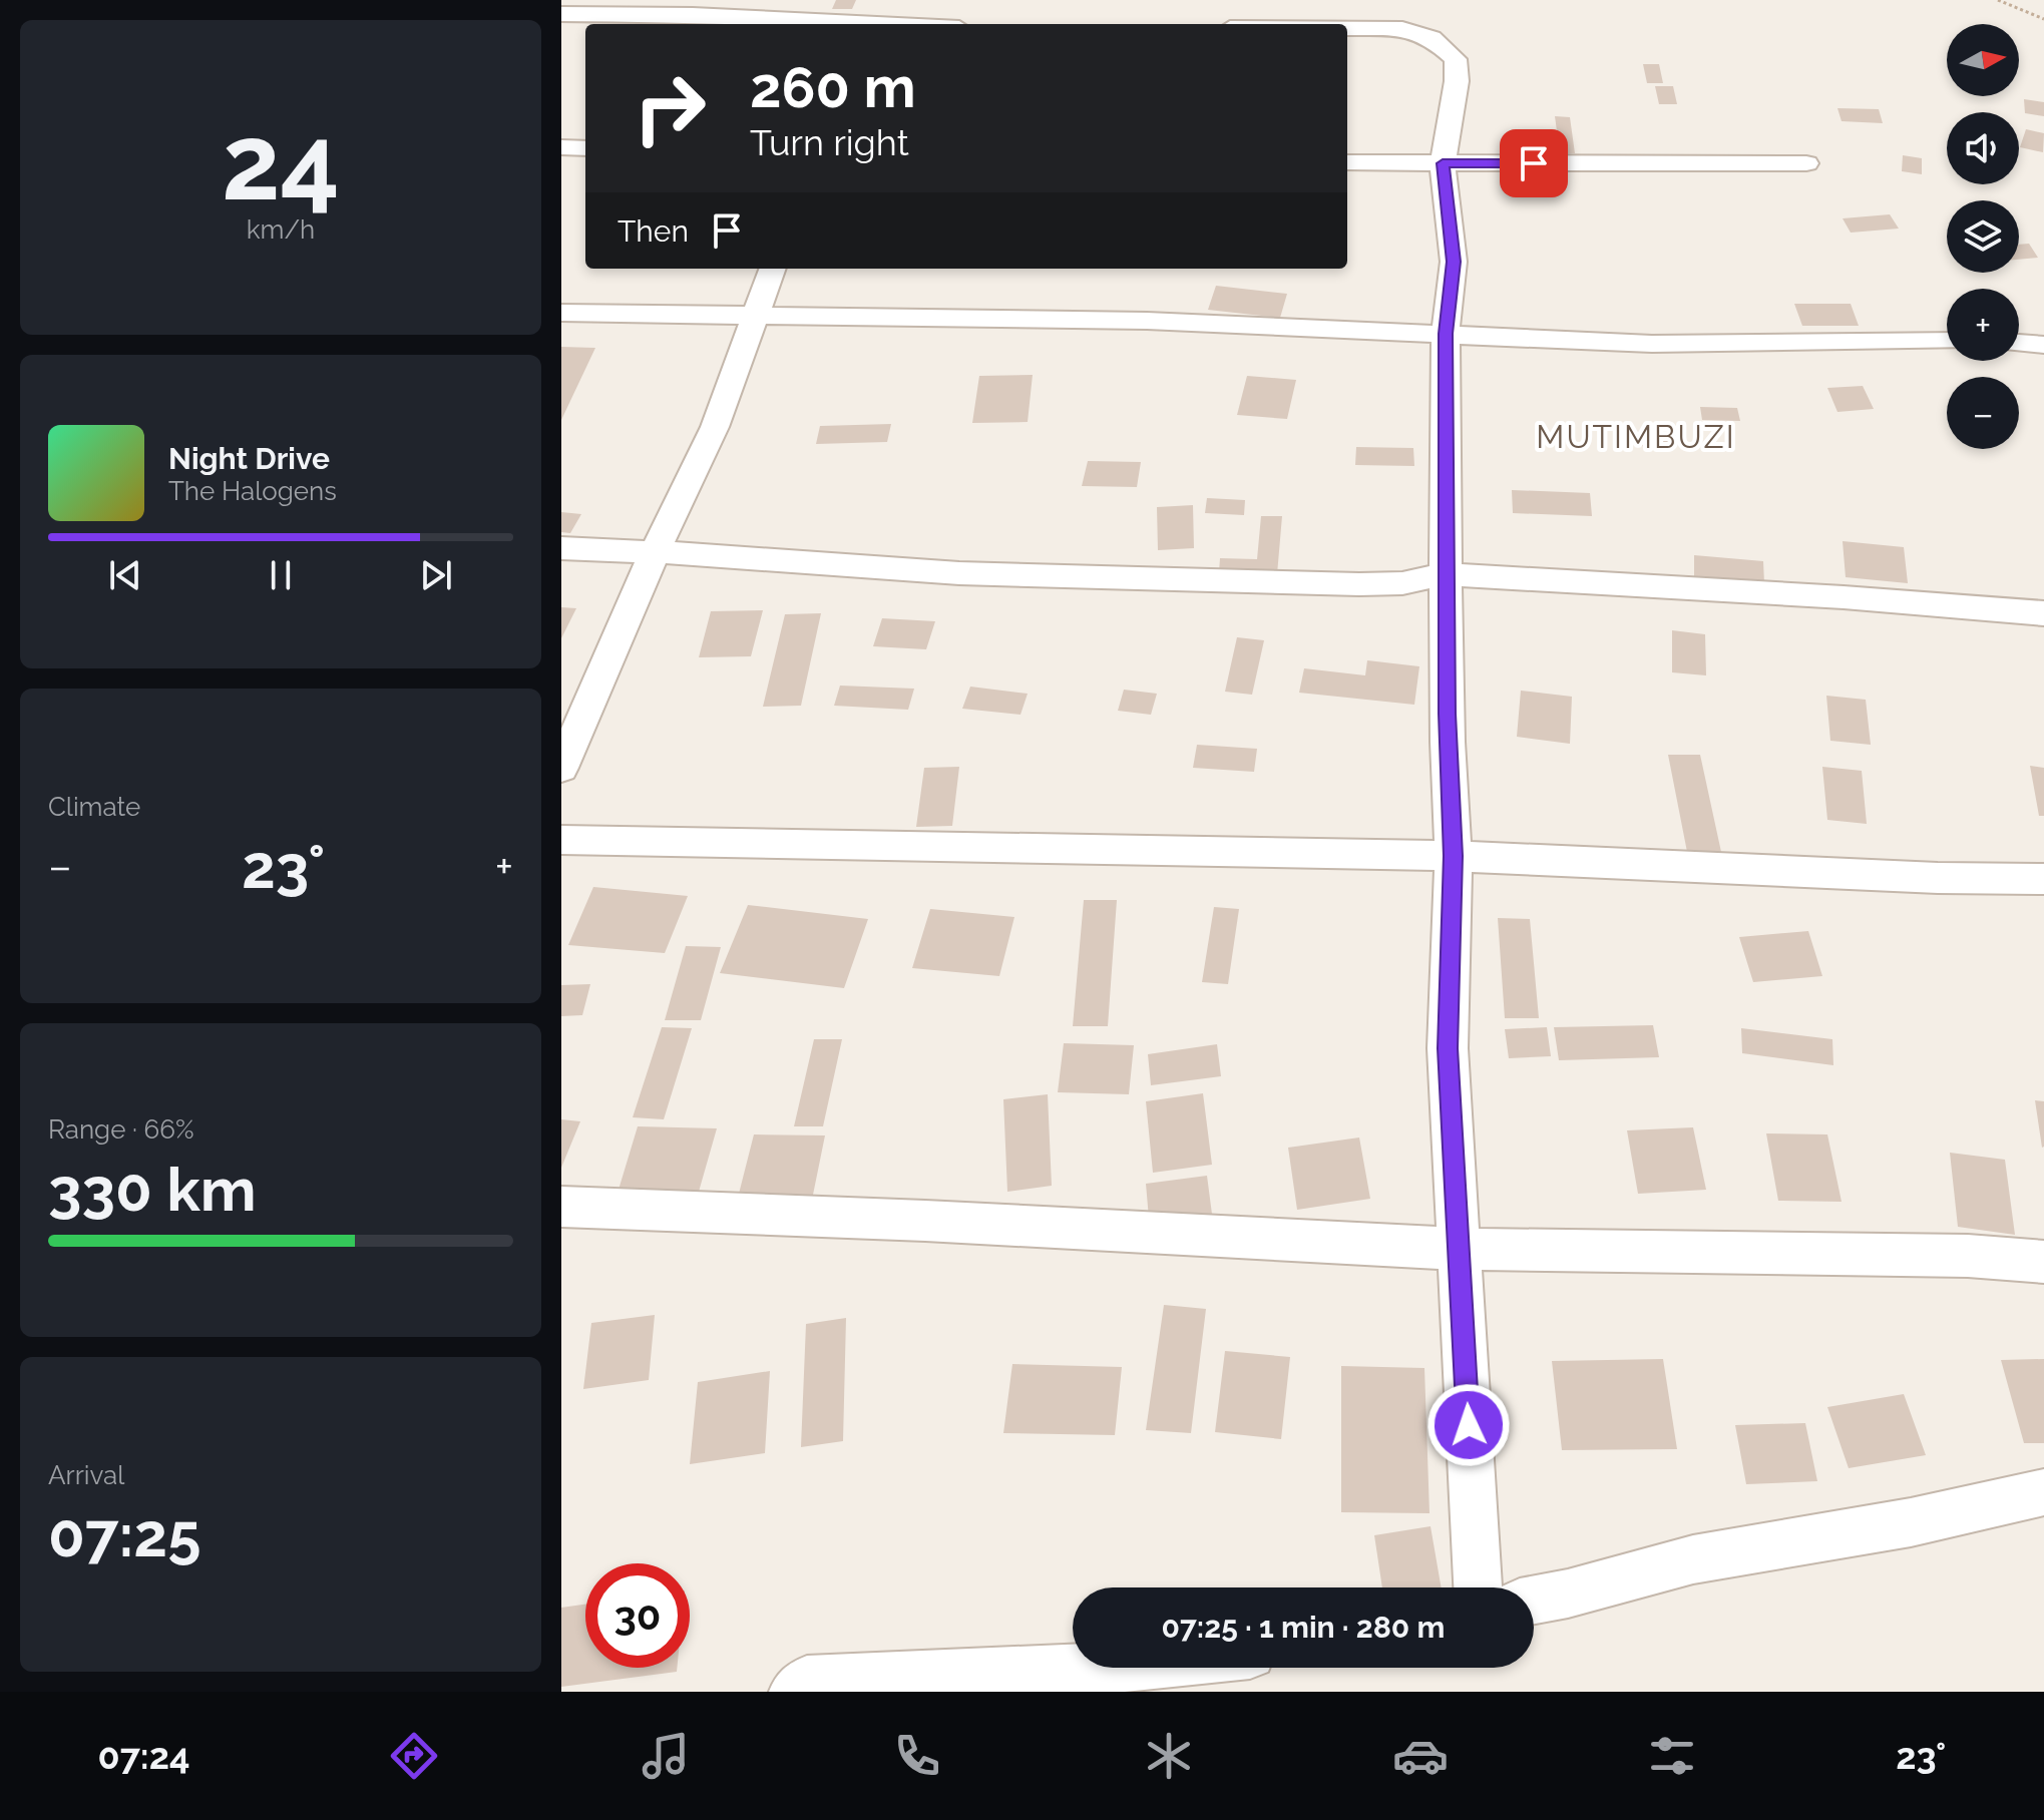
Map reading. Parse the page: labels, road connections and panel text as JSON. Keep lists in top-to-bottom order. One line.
{"districts":["MUTIMBUZI"],"north":"right","page":{"tile":[["24","km/h"],"Climate",["Range · 66%","330 km"],["Arrival","07:25"]],"map_buttons":["+","−"],"turn":["260 m","Turn right"],"then":"Then","song":["Night Drive","The Halogens"],"heat":["−","23°","+"],"limit":"30","trip":"07:25 · 1 min · 280 m","tabs":["07:24","23°"]}}
